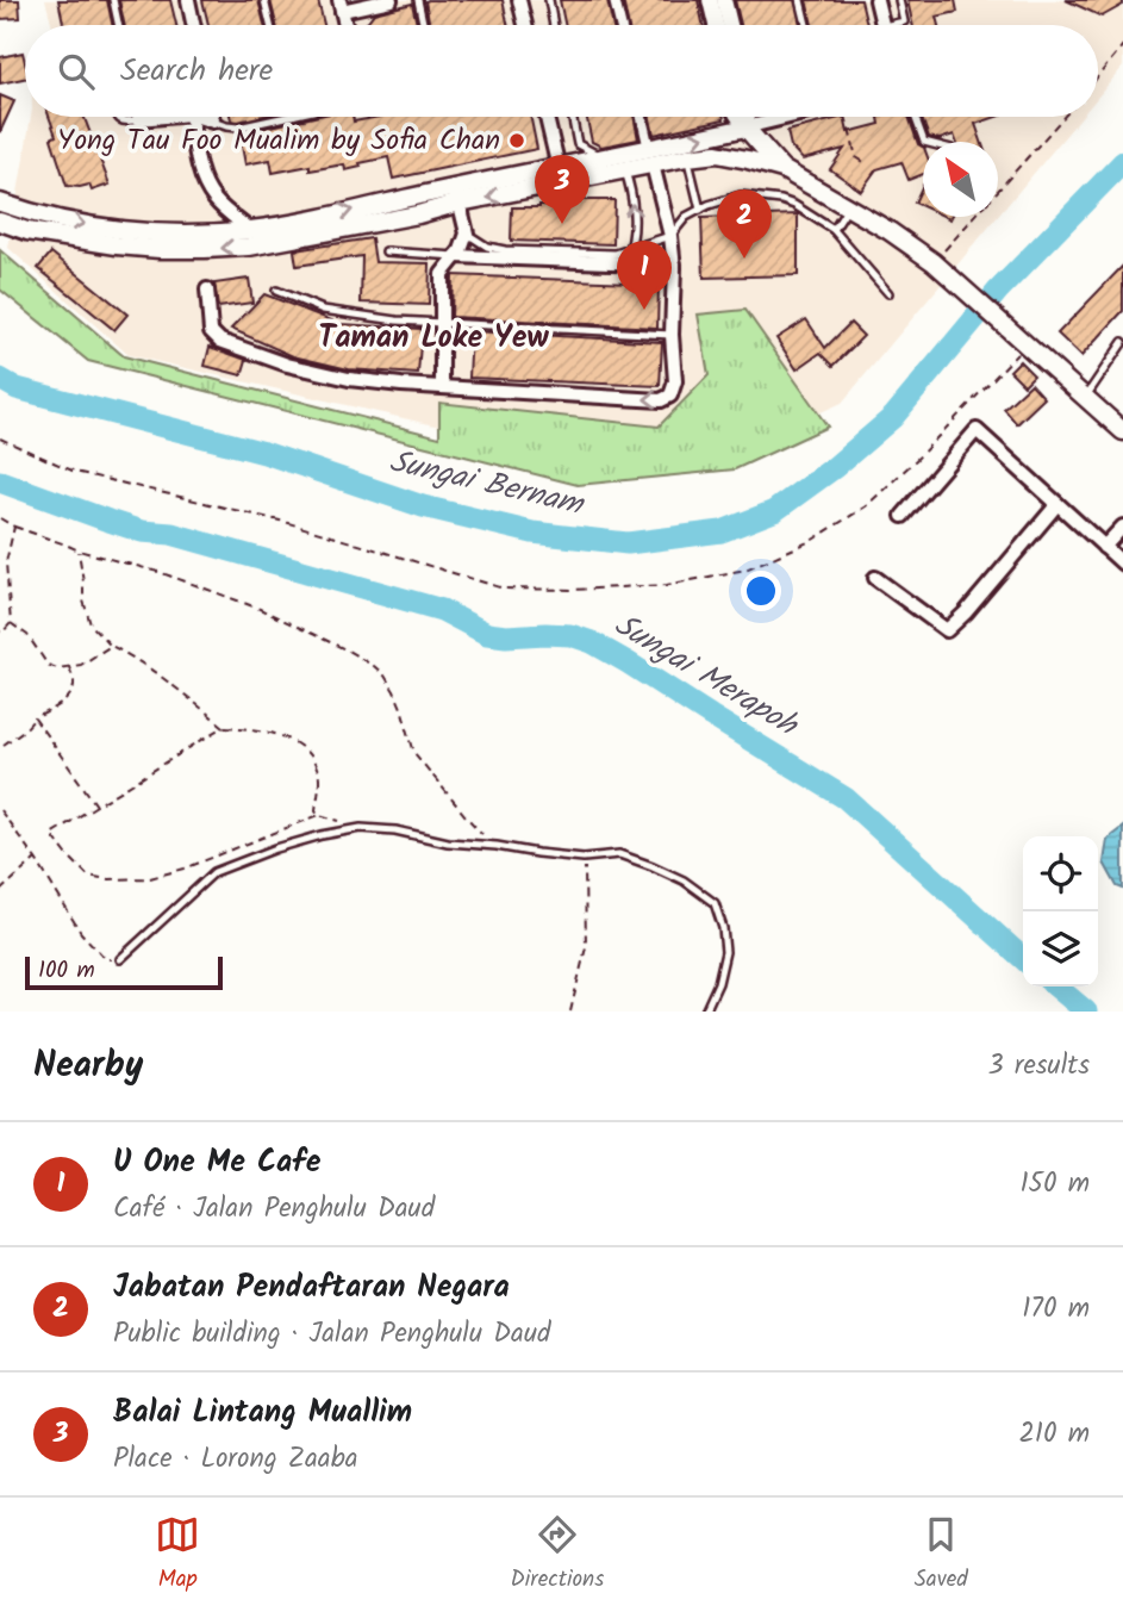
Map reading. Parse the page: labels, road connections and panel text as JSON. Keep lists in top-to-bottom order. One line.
{"districts":["Taman Loke Yew"],"water":["Sungai Bernam","Sungai Merapoh"],"places":["Yong Tau Foo Mualim by Sofia Chan"],"scale_bar":"100 m","north":"top left","page":{"search":"Search here","pins":["3","2","1"],"scale":"100 m","heading":["Nearby","3 results"],"list":[{"mark":"1","name":"U One Me Cafe","note":"Café · Jalan Penghulu Daud","value":"150 m"},{"mark":"2","name":"Jabatan Pendaftaran Negara","note":"Public building · Jalan Penghulu Daud","value":"170 m"},{"mark":"3","name":"Balai Lintang Muallim","note":"Place · Lorong Zaaba","value":"210 m"}],"nav":["Map","Directions","Saved"]}}
